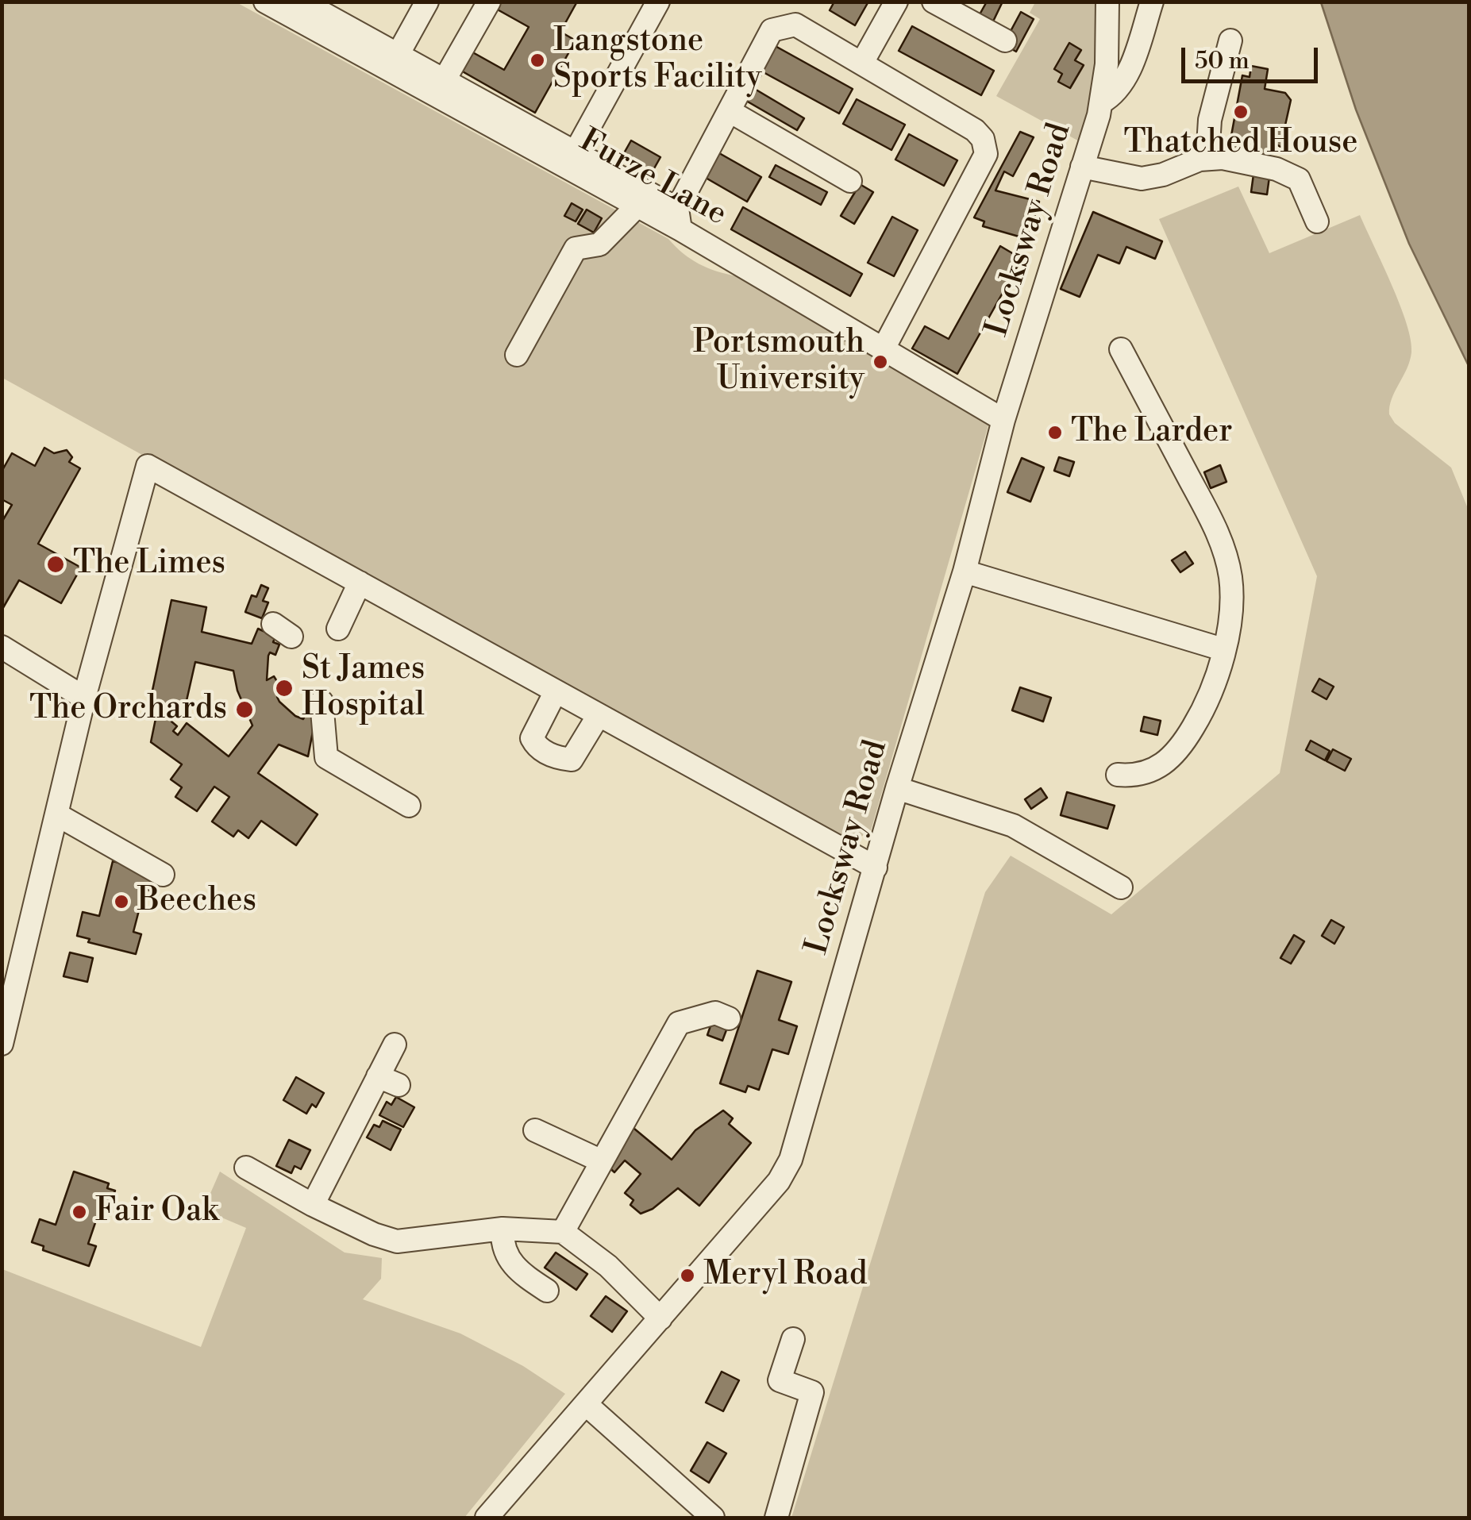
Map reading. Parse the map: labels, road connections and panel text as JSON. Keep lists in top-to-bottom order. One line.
{"streets":{"street":["Furze Lane","Locksway Road"]},"crossings":[["Furze Lane","Locksway Road"]],"places":["Langstone Sports Facility","Thatched House","Portsmouth University","The Larder","The Limes","St James Hospital","The Orchards","Beeches","Fair Oak","Meryl Road"],"scale_bar":"50 m"}
